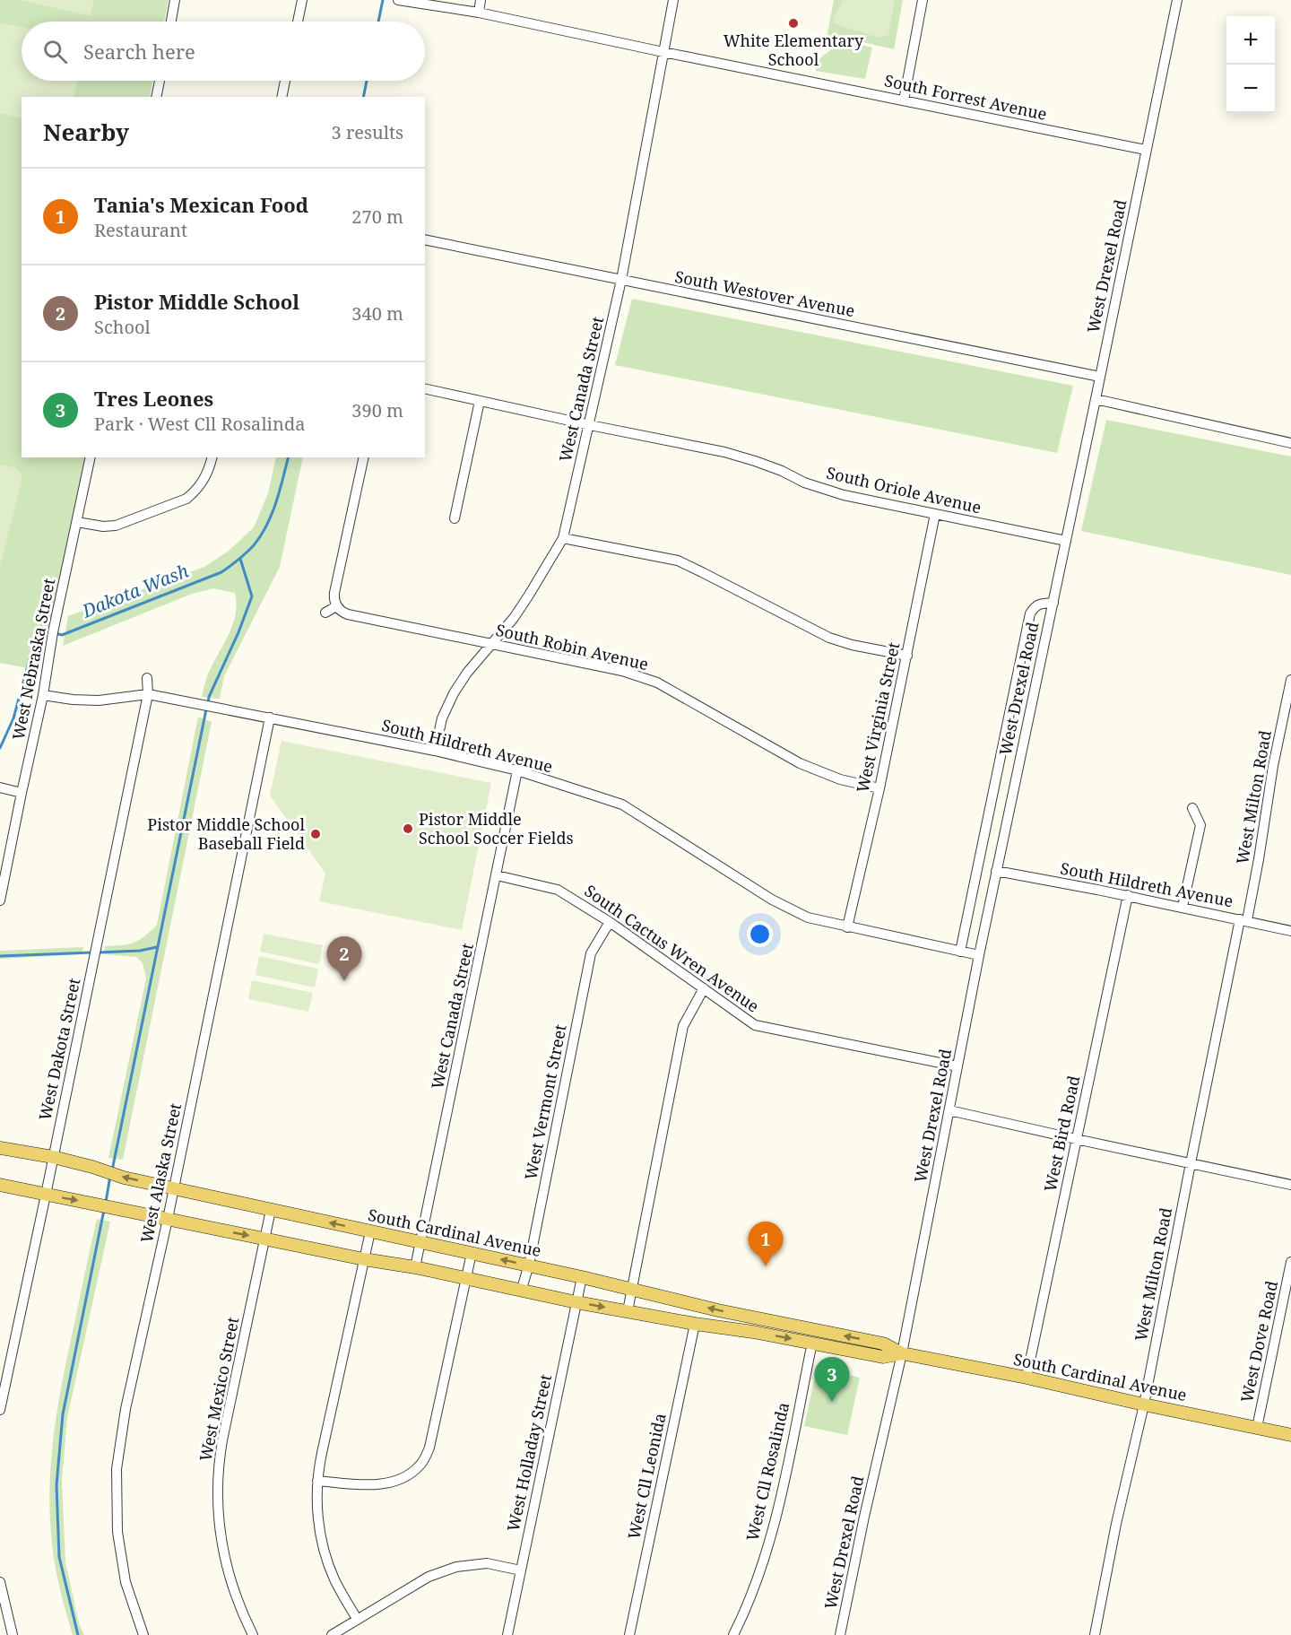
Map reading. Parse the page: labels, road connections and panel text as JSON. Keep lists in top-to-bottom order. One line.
{"streets":{"main road":["South Cardinal Avenue"],"street":["South Forrest Avenue","West Drexel Road","South Westover Avenue","West Canada Street","South Oriole Avenue","South Robin Avenue","West Nebraska Street","West Virginia Street","South Hildreth Avenue","West Milton Road","South Cactus Wren Avenue","West Dakota Street","West Vermont Street","West Bird Road","West Alaska Street","West Dove Road","West Mexico Street","West Holladay Street","West Cll Rosalinda","West Cll Leonida"]},"crossings":[["South Forrest Avenue","West Drexel Road"],["South Forrest Avenue","West Canada Street"],["West Drexel Road","South Westover Avenue"],["West Drexel Road","South Oriole Avenue"],["West Drexel Road","South Hildreth Avenue"],["West Drexel Road","South Cactus Wren Avenue"],["West Drexel Road","South Cardinal Avenue"],["South Westover Avenue","West Canada Street"],["West Canada Street","South Oriole Avenue"],["West Canada Street","South Robin Avenue"],["West Canada Street","South Hildreth Avenue"],["West Canada Street","South Cactus Wren Avenue"],["West Canada Street","South Cardinal Avenue"],["South Oriole Avenue","West Virginia Street"],["South Robin Avenue","West Virginia Street"],["West Nebraska Street","South Hildreth Avenue"],["West Virginia Street","South Hildreth Avenue"],["South Hildreth Avenue","West Milton Road"],["South Hildreth Avenue","West Dakota Street"],["South Hildreth Avenue","West Bird Road"],["South Hildreth Avenue","West Alaska Street"],["West Milton Road","South Cardinal Avenue"],["South Cactus Wren Avenue","West Vermont Street"],["West Dakota Street","South Cardinal Avenue"],["West Vermont Street","South Cardinal Avenue"],["West Bird Road","South Cardinal Avenue"],["West Alaska Street","South Cardinal Avenue"],["South Cardinal Avenue","West Dove Road"],["South Cardinal Avenue","West Mexico Street"],["South Cardinal Avenue","West Holladay Street"],["South Cardinal Avenue","West Cll Rosalinda"],["South Cardinal Avenue","West Cll Leonida"]],"water":["Dakota Wash"],"places":["White Elementary School","Pistor Middle School Soccer Fields","Pistor Middle School Baseball Field"],"page":{"map_buttons":["+","−"],"search":"Search here","heading":["Nearby","3 results"],"list":[{"mark":"1","name":"Tania's Mexican Food","note":"Restaurant","value":"270 m"},{"mark":"2","name":"Pistor Middle School","note":"School","value":"340 m"},{"mark":"3","name":"Tres Leones","note":"Park · West Cll Rosalinda","value":"390 m"}],"pins":["2","1","3"]}}
